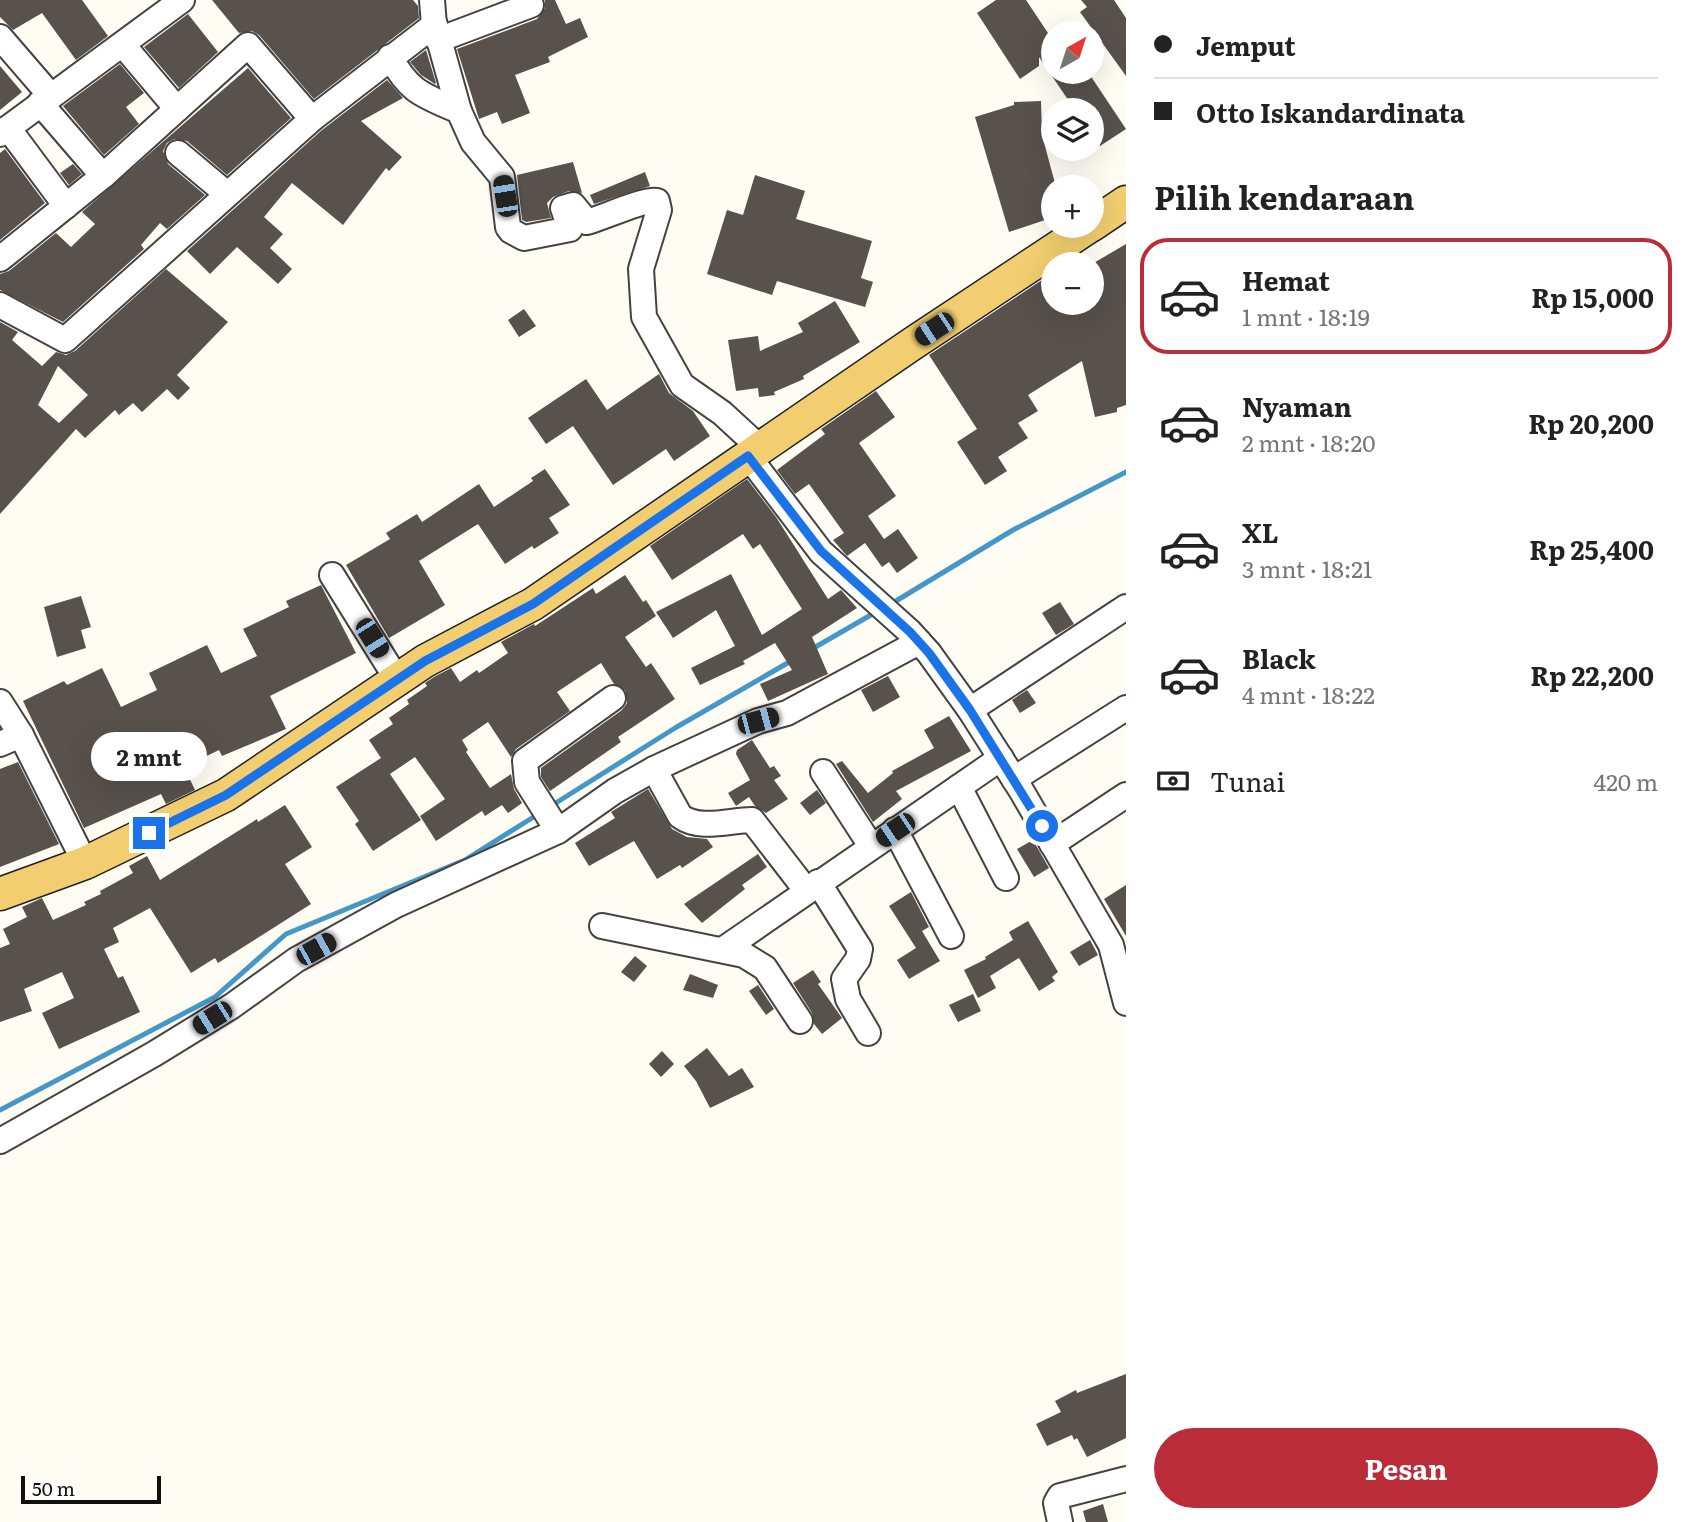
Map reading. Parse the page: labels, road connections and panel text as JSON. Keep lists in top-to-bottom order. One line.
{"scale_bar":"50 m","north":"top right","page":{"banner":["Jemput","Otto Iskandardinata"],"map_buttons":["+","−"],"heading":"Pilih kendaraan","list":[{"name":"Hemat","note":"1 mnt · 18:19","value":"Rp 15,000"},{"name":"Nyaman","note":"2 mnt · 18:20","value":"Rp 20,200"},{"name":"XL","note":"3 mnt · 18:21","value":"Rp 25,400"},{"name":"Black","note":"4 mnt · 18:22","value":"Rp 22,200"}],"bubble":"2 mnt","pay":["Tunai","420 m"],"buttons":"Pesan","scale":"50 m"}}
